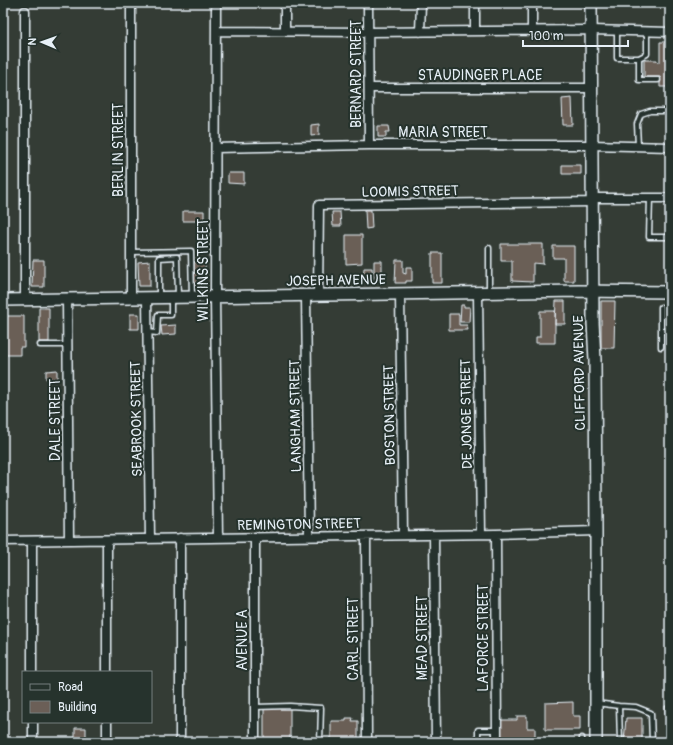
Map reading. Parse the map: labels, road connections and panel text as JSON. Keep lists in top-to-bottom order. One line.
{"streets":{"main road":["JOSEPH AVENUE","CLIFFORD AVENUE"],"street":["BERNARD STREET","STAUDINGER PLACE","MARIA STREET","BERLIN STREET","LOOMIS STREET","WILKINS STREET","DE JONGE STREET","BOSTON STREET","LANGHAM STREET","SEABROOK STREET","DALE STREET","REMINGTON STREET","MEAD STREET","LAFORCE STREET","CARL STREET","AVENUE A"]},"crossings":[["BERNARD STREET","STAUDINGER PLACE"],["BERNARD STREET","MARIA STREET"],["STAUDINGER PLACE","CLIFFORD AVENUE"],["MARIA STREET","WILKINS STREET"],["MARIA STREET","CLIFFORD AVENUE"],["BERLIN STREET","JOSEPH AVENUE"],["LOOMIS STREET","JOSEPH AVENUE"],["LOOMIS STREET","CLIFFORD AVENUE"],["WILKINS STREET","JOSEPH AVENUE"],["WILKINS STREET","REMINGTON STREET"],["JOSEPH AVENUE","CLIFFORD AVENUE"],["JOSEPH AVENUE","DE JONGE STREET"],["JOSEPH AVENUE","BOSTON STREET"],["JOSEPH AVENUE","LANGHAM STREET"],["JOSEPH AVENUE","SEABROOK STREET"],["JOSEPH AVENUE","DALE STREET"],["CLIFFORD AVENUE","REMINGTON STREET"],["DE JONGE STREET","REMINGTON STREET"],["BOSTON STREET","REMINGTON STREET"],["LANGHAM STREET","REMINGTON STREET"],["SEABROOK STREET","REMINGTON STREET"],["DALE STREET","REMINGTON STREET"],["REMINGTON STREET","MEAD STREET"],["REMINGTON STREET","LAFORCE STREET"],["REMINGTON STREET","CARL STREET"],["REMINGTON STREET","AVENUE A"]],"legend":["Road","Building"],"scale_bar":"100 m","north":"left"}
